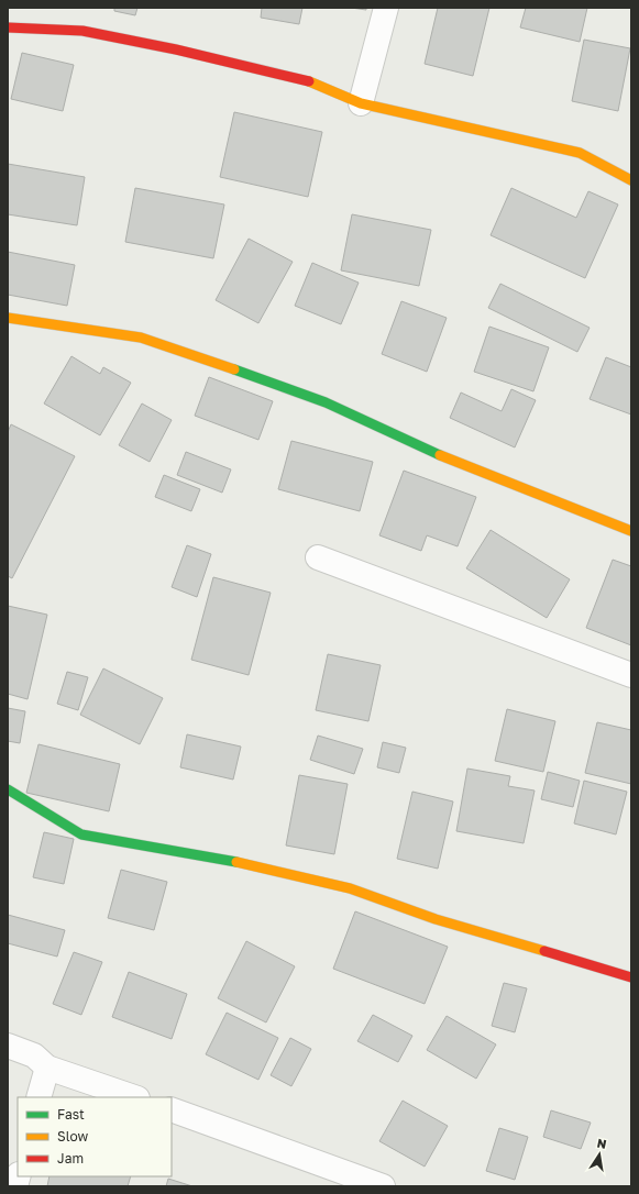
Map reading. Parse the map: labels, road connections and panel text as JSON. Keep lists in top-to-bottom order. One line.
{"legend":["Fast","Slow","Jam"],"north":"top"}
